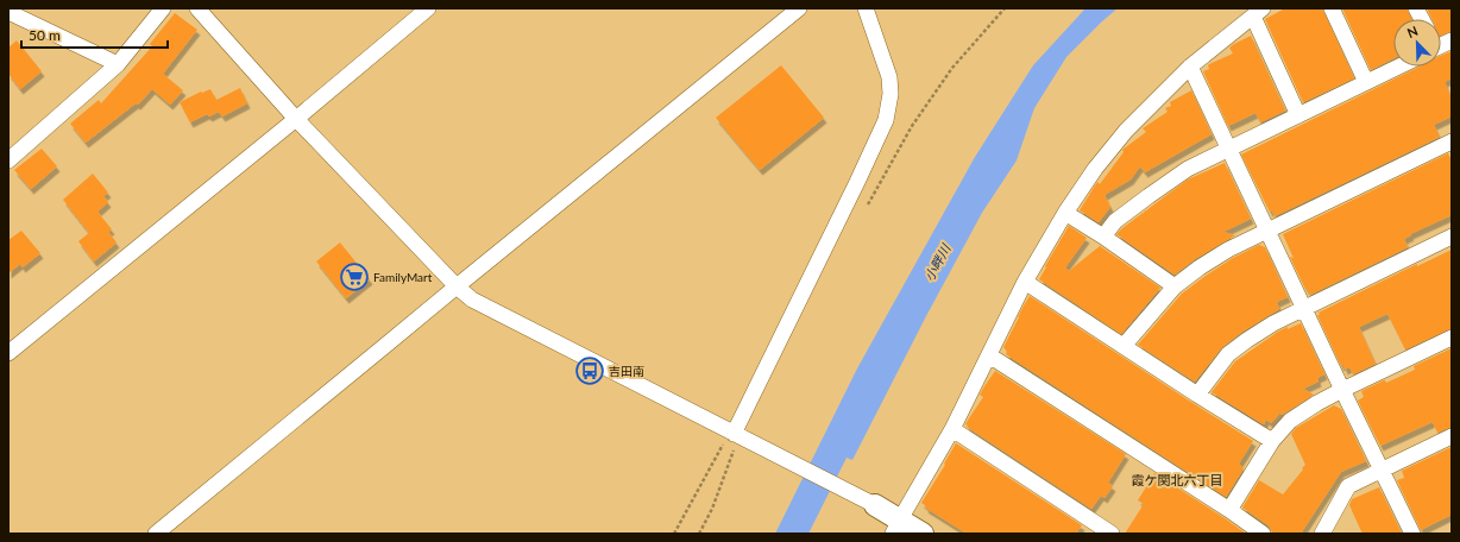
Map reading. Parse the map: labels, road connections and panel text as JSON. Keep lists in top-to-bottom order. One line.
{"districts":["霞ケ関北六丁目"],"water":["小畔川"],"places":{"supermarket":["FamilyMart"],"bus stop":["吉田南"]},"scale_bar":"50 m","north":"top left"}
